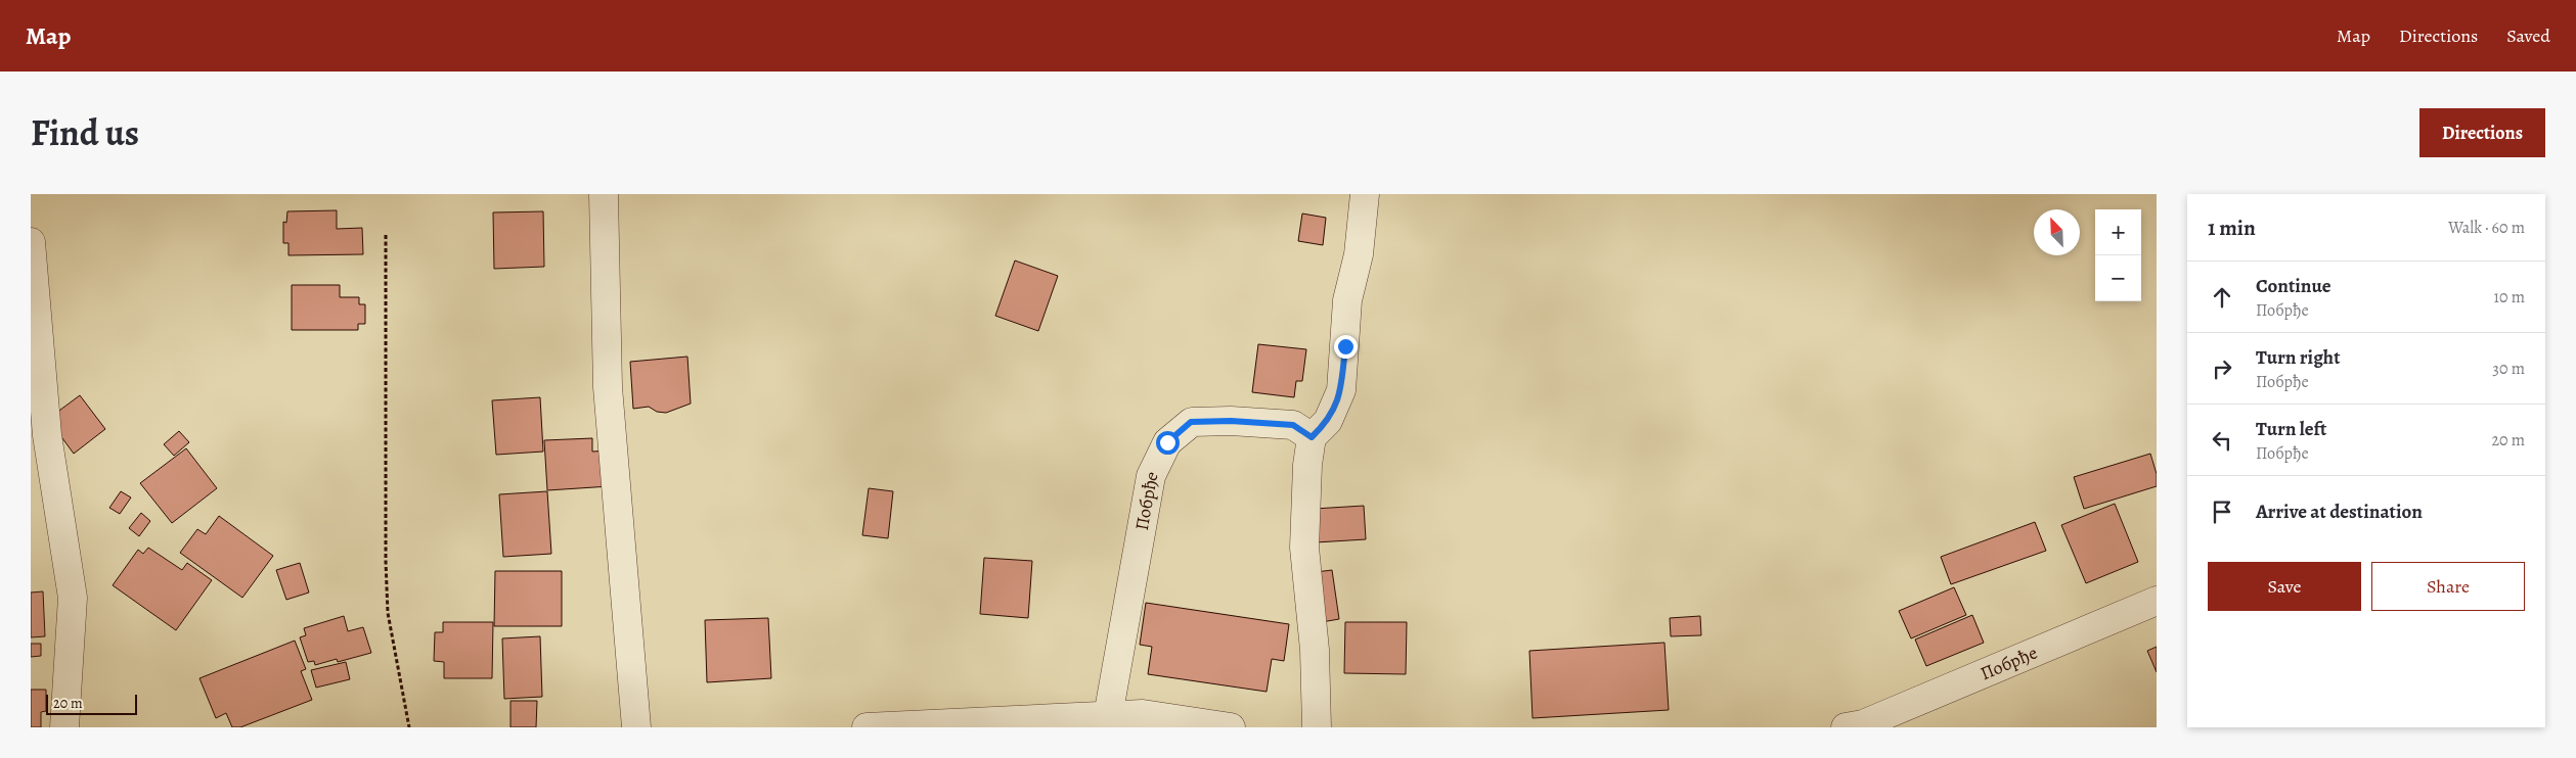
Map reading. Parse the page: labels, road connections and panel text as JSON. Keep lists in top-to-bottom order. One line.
{"streets":{"street":["Побрђе"]},"scale_bar":"20 m","north":"top left","page":{"header":"Map","nav":["Map","Directions","Saved"],"title":"Find us","buttons":["Directions",["Save","Share"]],"heading":["1 min","Walk · 60 m"],"map_buttons":["+","−"],"list":[["Continue","Побрђе","10 m"],["Turn right","Побрђе","30 m"],["Turn left","Побрђе","20 m"],"Arrive at destination"],"scale":"20 m"}}
